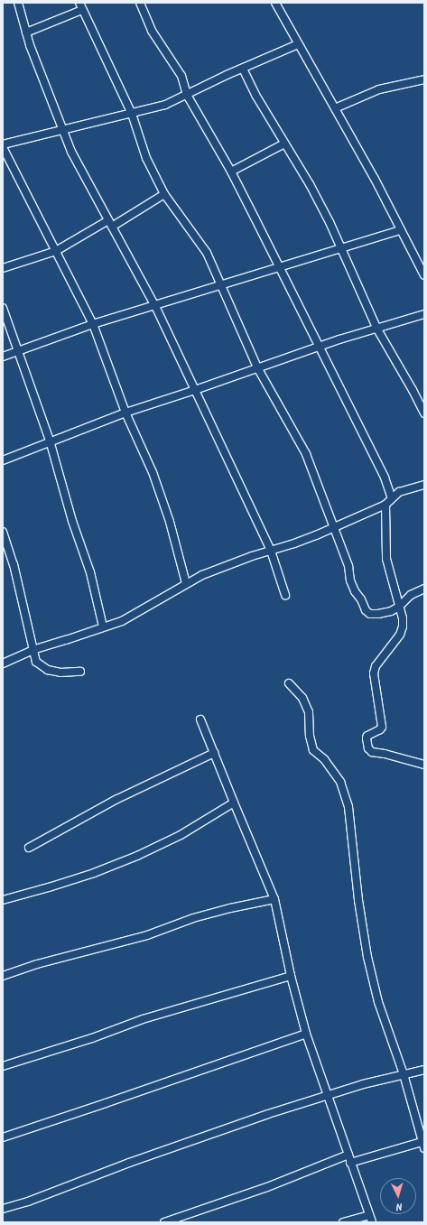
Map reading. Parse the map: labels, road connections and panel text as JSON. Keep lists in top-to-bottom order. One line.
{"north":"bottom"}
